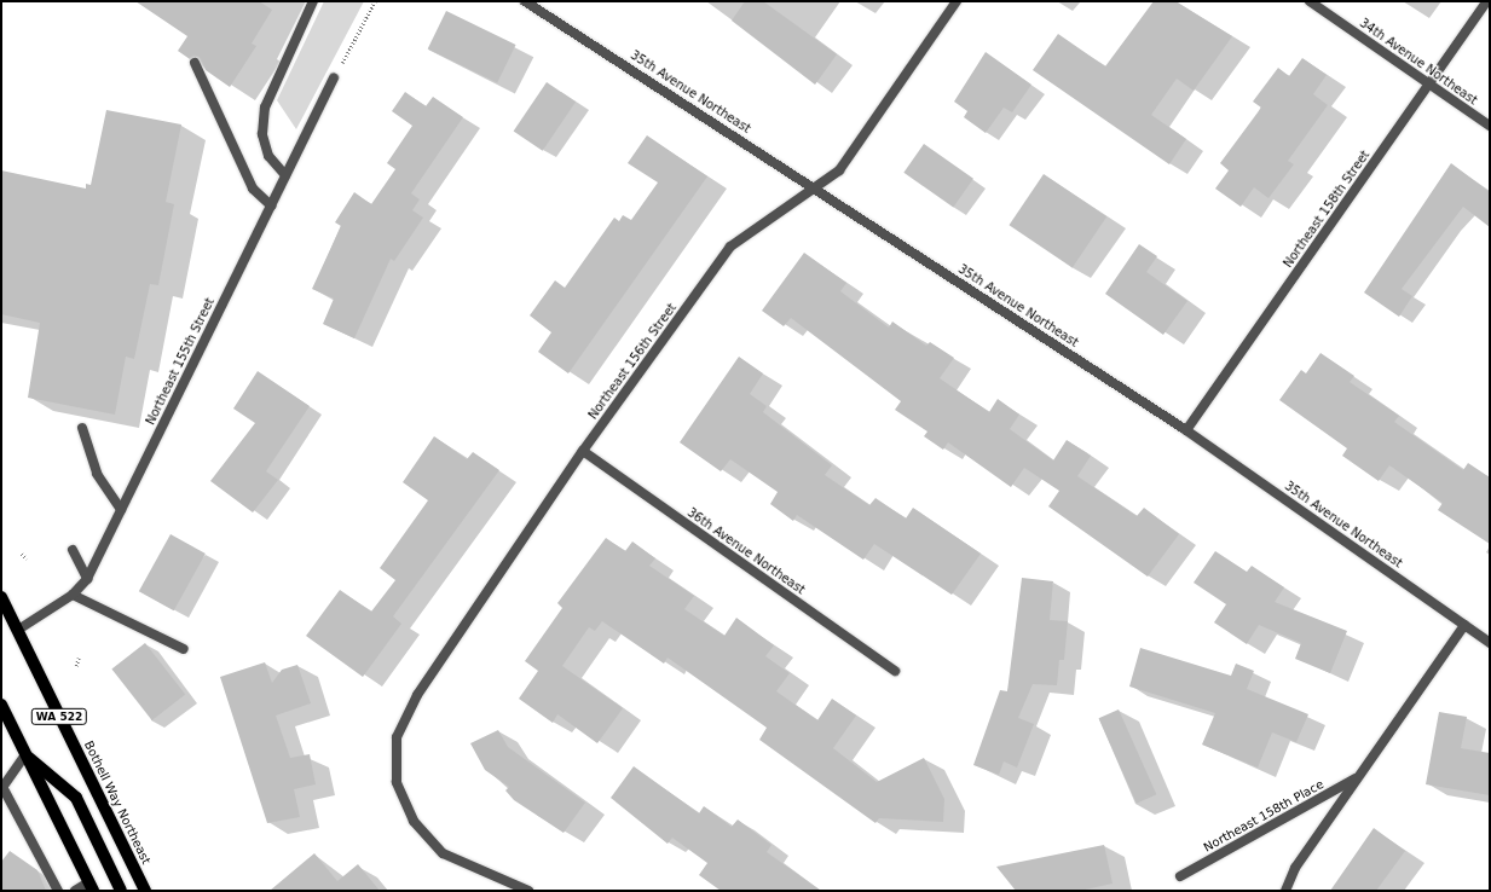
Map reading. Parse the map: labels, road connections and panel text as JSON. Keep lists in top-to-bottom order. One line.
{"streets":{"main road":["WA 522","Bothell Way Northeast"],"street":["34th Avenue Northeast","35th Avenue Northeast","Northeast 158th Street","Northeast 155th Street","Northeast 156th Street","36th Avenue Northeast","Northeast 158th Place"]},"crossings":[["34th Avenue Northeast","Northeast 158th Street"],["35th Avenue Northeast","Northeast 158th Street"],["35th Avenue Northeast","Northeast 156th Street"],["35th Avenue Northeast","Northeast 158th Place"],["Northeast 155th Street","Bothell Way Northeast"],["Northeast 156th Street","36th Avenue Northeast"]]}
